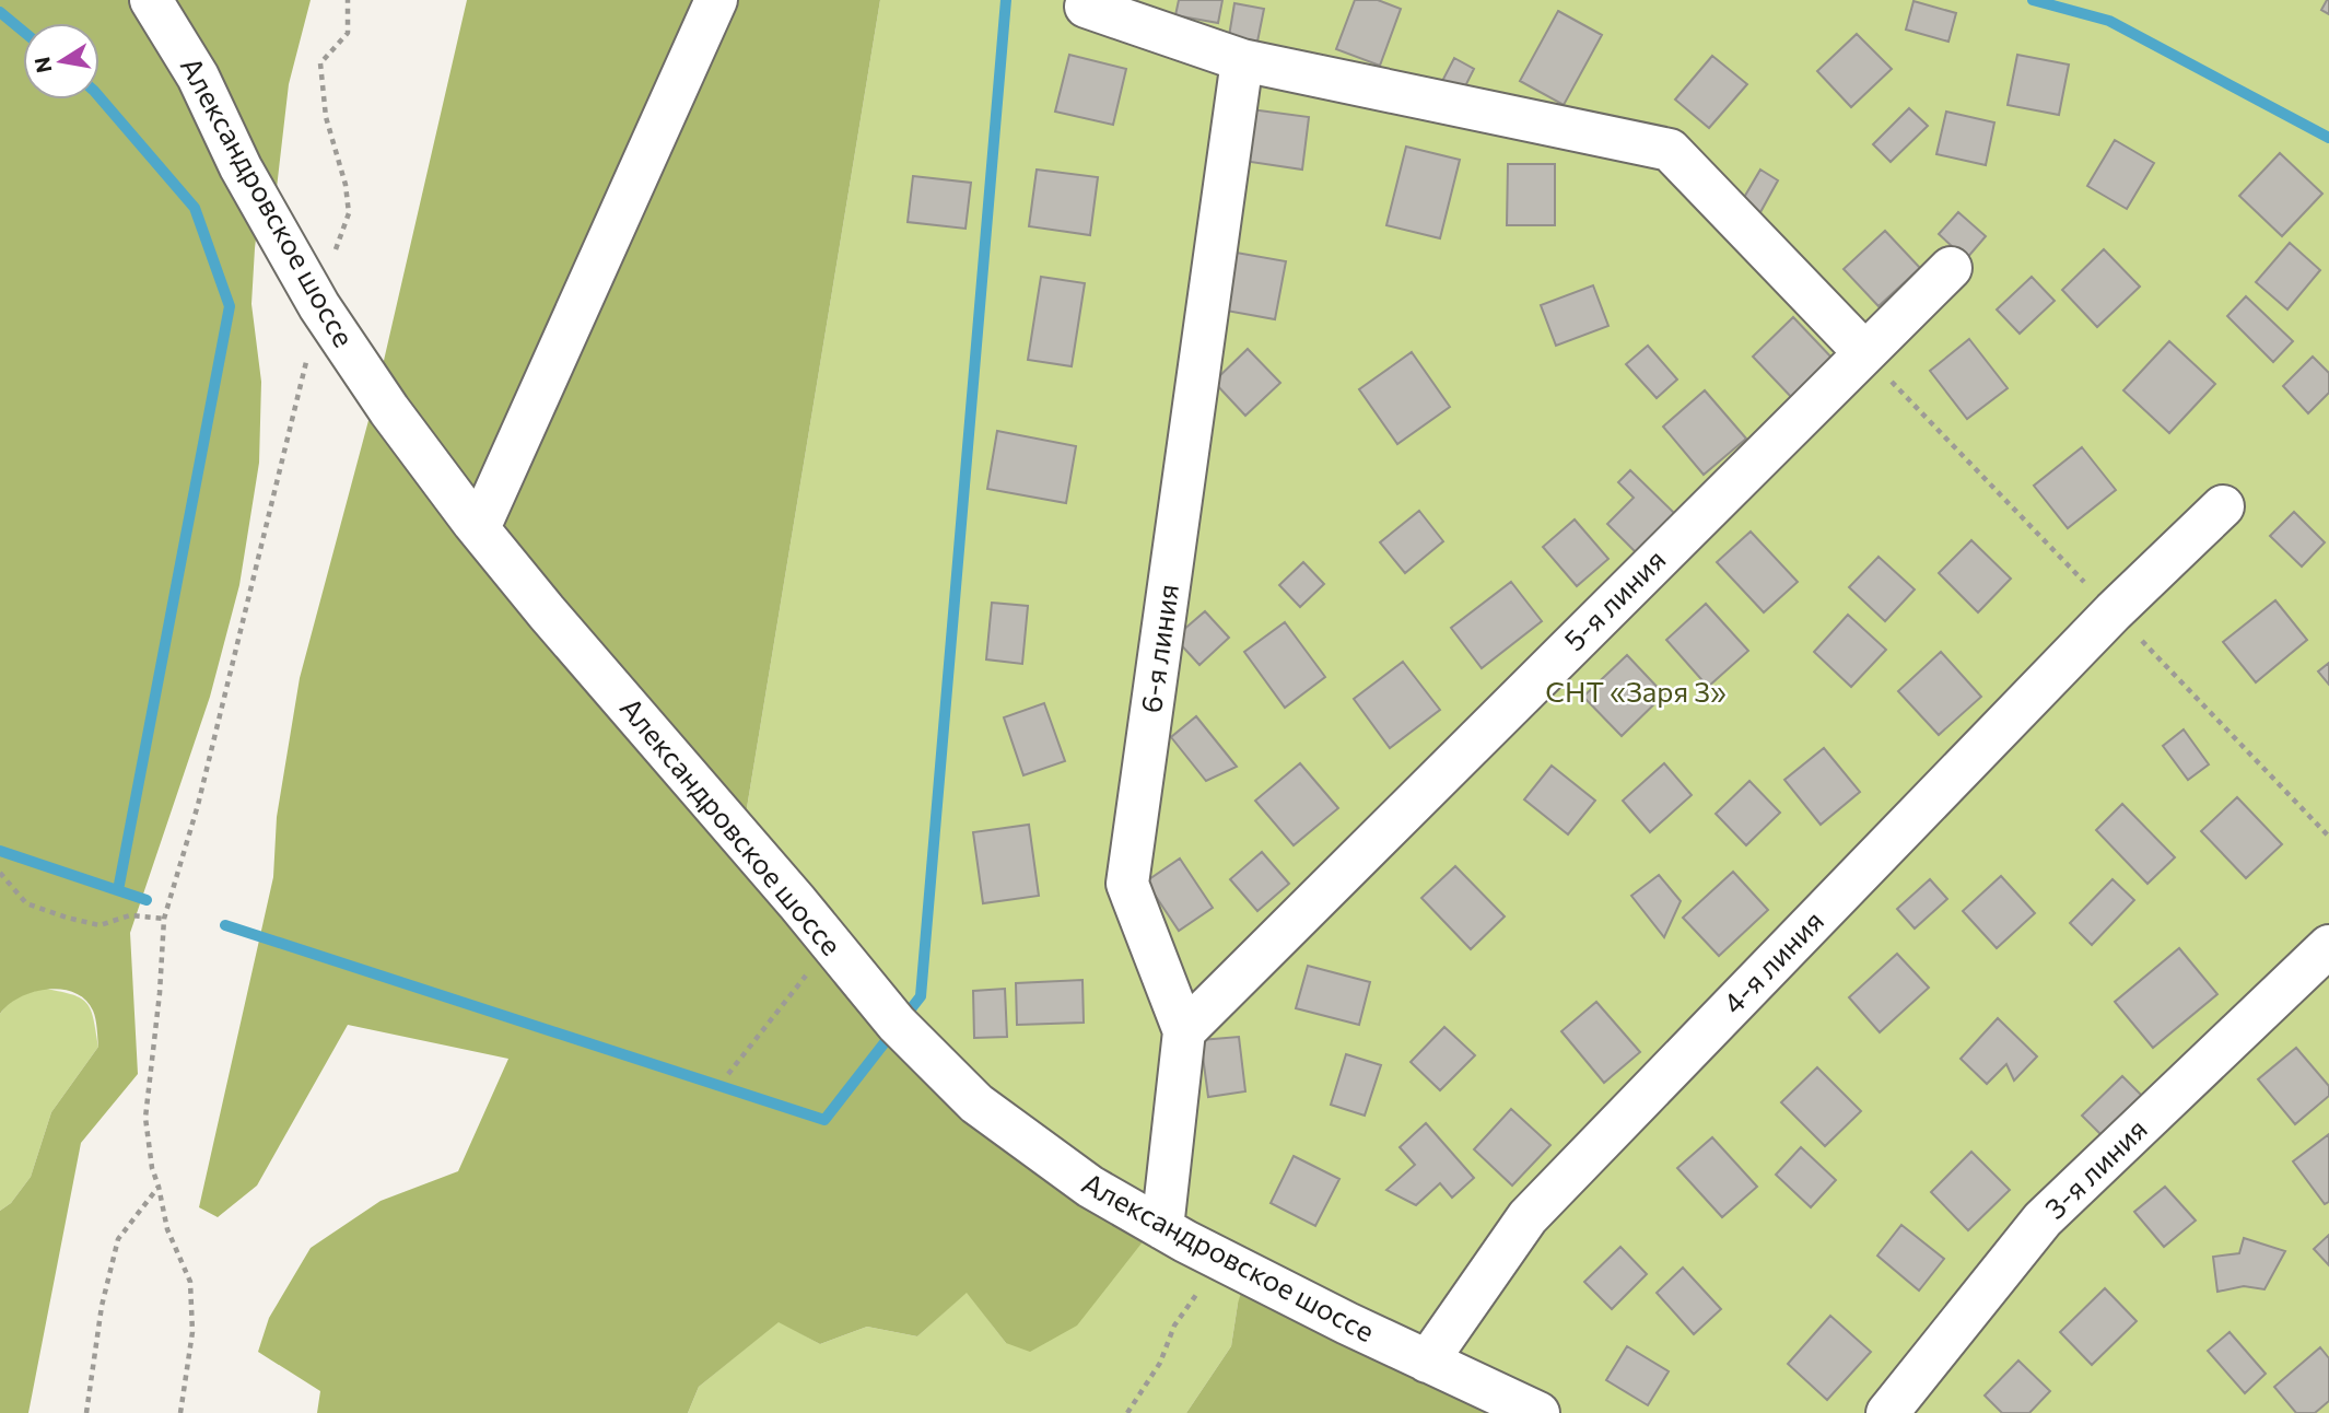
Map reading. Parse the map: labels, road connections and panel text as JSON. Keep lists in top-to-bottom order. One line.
{"streets":{"street":["Александровское шоссе","5-я линия","6-я линия","4-я линия","3-я линия"]},"crossings":[["Александровское шоссе","6-я линия"],["Александровское шоссе","4-я линия"],["5-я линия","6-я линия"]],"parks":["СНТ «Заря 3»"],"north":"left"}
